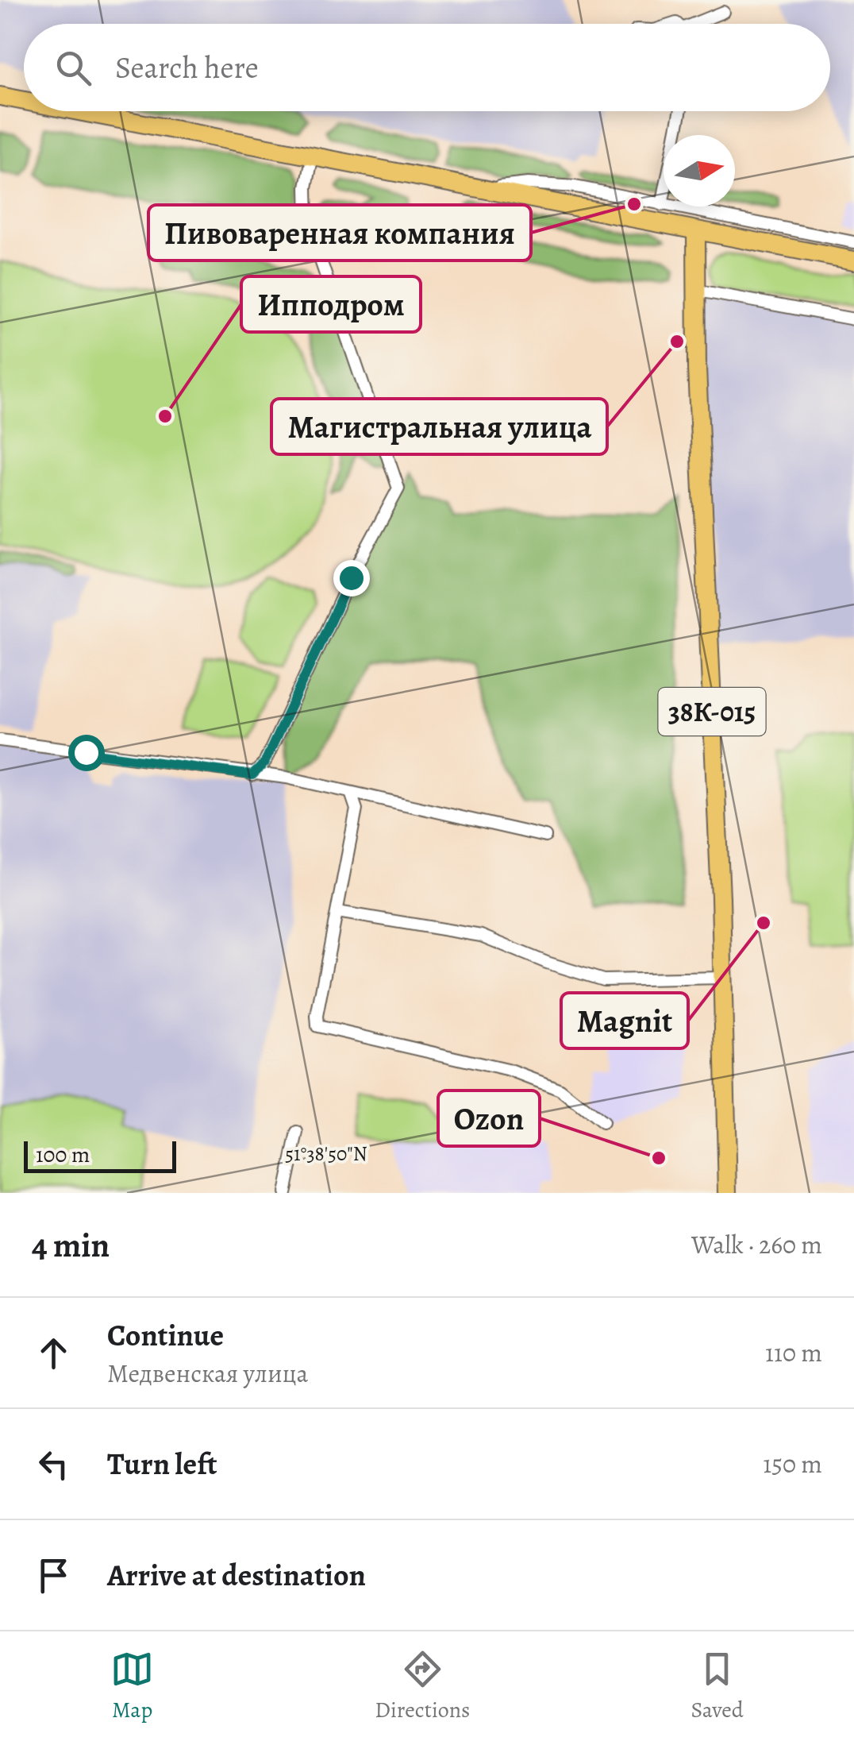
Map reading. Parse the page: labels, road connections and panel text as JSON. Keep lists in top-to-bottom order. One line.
{"streets":{"main road":["38К-015"]},"places":["Пивоваренная компания","Магистральная улица","Ипподром","Magnit","Ozon"],"scale_bar":"100 m","north":"right","page":{"search":"Search here","scale":"100 m","heading":["4 min","Walk · 260 m"],"list":[["Continue","Медвенская улица","110 m"],["Turn left","150 m"],"Arrive at destination"],"nav":["Map","Directions","Saved"]},"coordinates":["51°38'50\"N"]}
